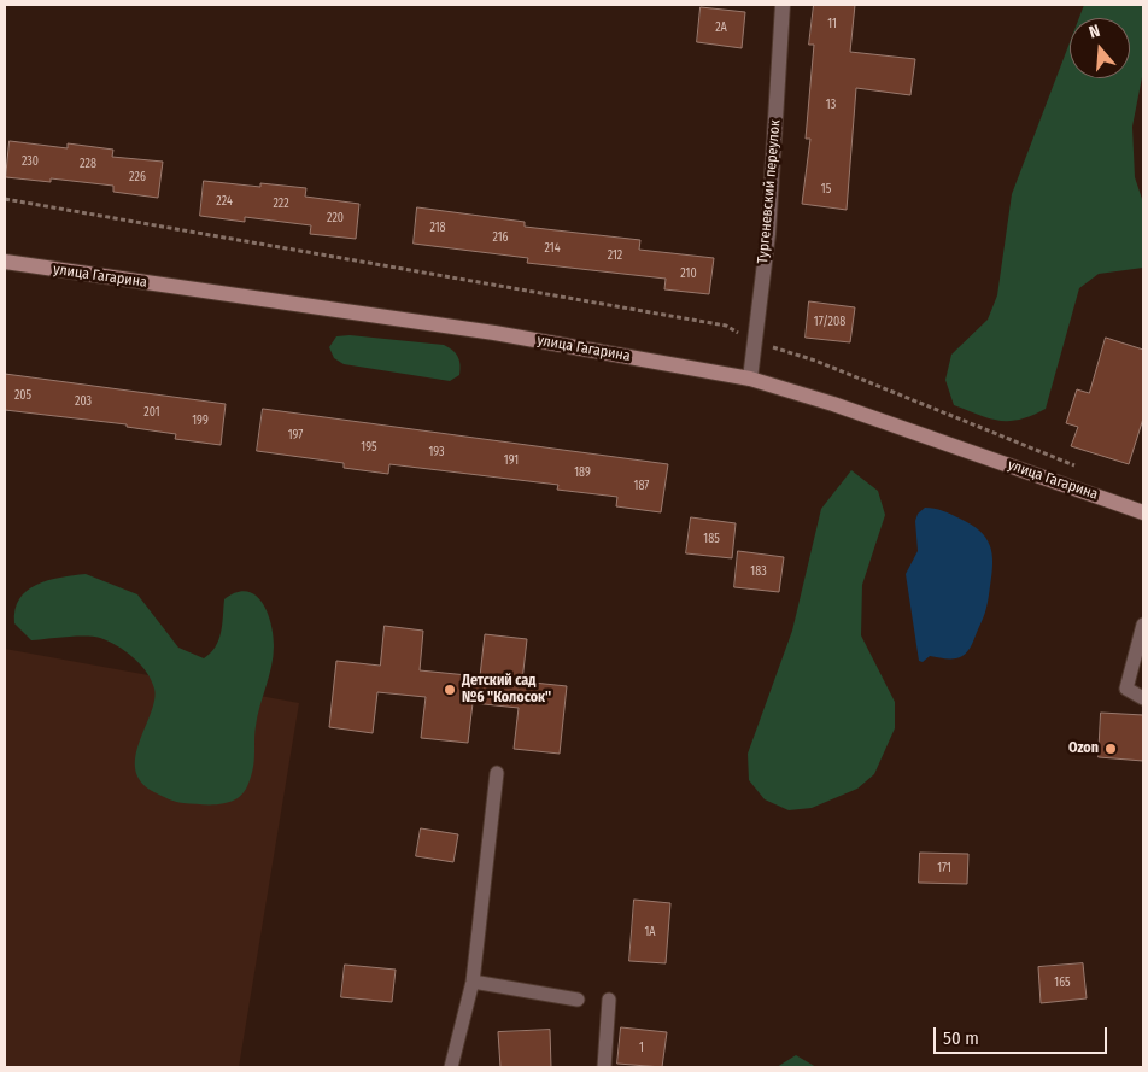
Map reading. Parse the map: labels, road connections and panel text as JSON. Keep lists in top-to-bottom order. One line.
{"streets":{"main road":["улица Гагарина"],"street":["Тургеневский переулок"]},"crossings":[["Тургеневский переулок","улица Гагарина"]],"places":["Детский сад №6 \"Колосок\"","Ozon"],"house_numbers":["11","2А","13","230","228","226","15","224","222","220","218","216","214","212","210","17/208","205","203","201","199","197","195","193","191","189","187","185","183","171","1А","165","1"],"scale_bar":"50 m","north":"top"}
